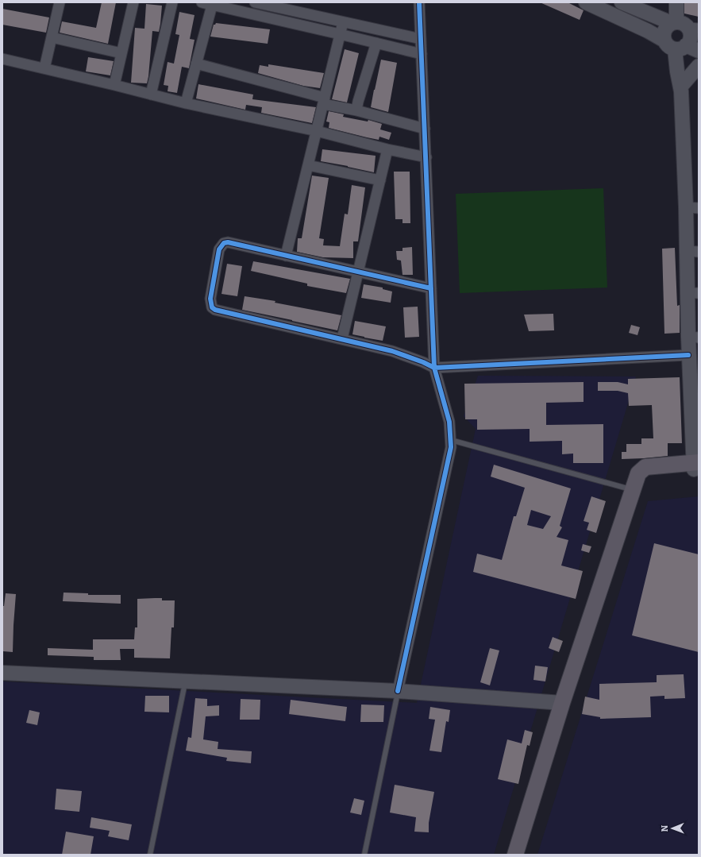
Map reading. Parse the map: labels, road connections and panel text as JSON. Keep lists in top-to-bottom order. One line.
{"north":"left"}
